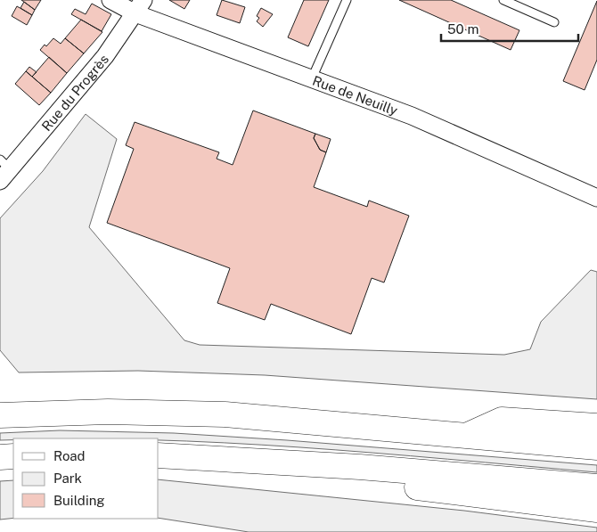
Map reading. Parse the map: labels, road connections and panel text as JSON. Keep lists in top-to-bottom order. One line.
{"streets":{"street":["Rue du Progrès","Rue de Neuilly"]},"crossings":[["Rue du Progrès","Rue de Neuilly"]],"legend":["Road","Park","Building"],"scale_bar":"50 m"}
